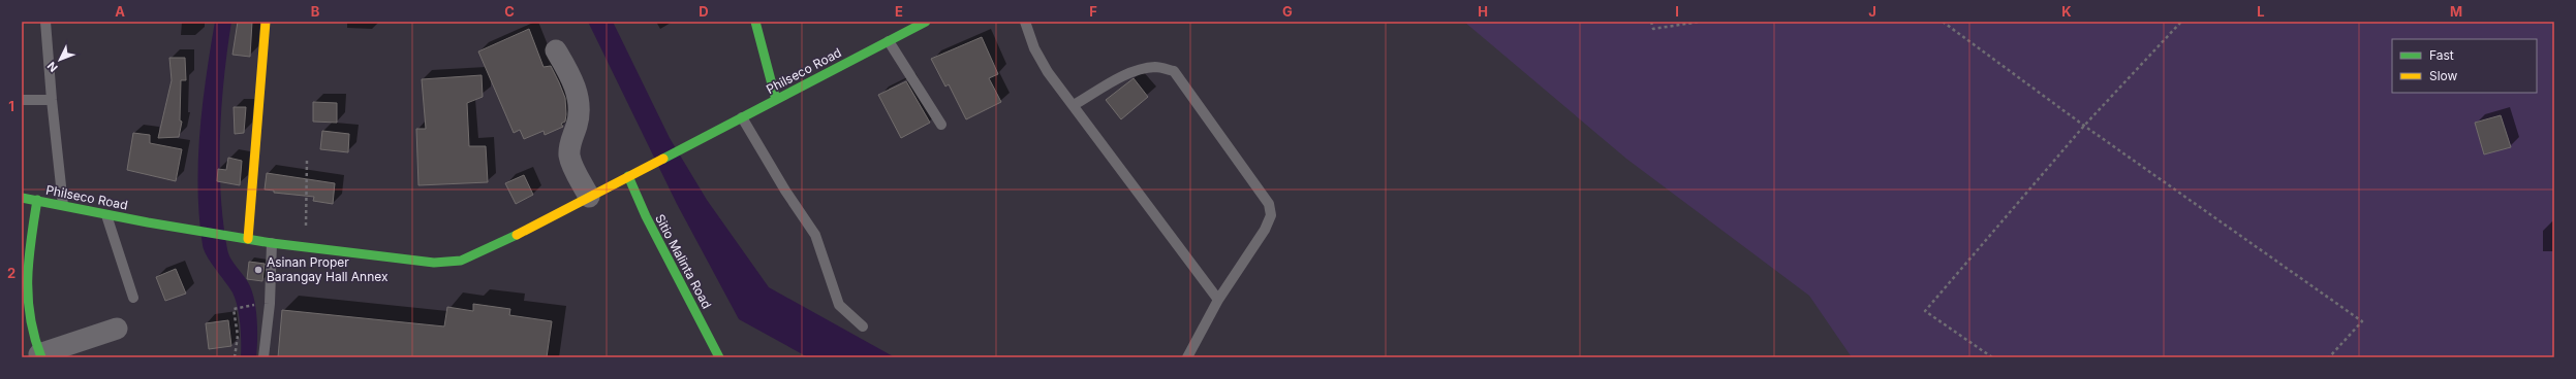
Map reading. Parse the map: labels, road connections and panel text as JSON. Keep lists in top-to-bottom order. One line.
{"streets":{"street":["Philseco Road","Sitio Malinta Road"]},"crossings":[["Philseco Road","Sitio Malinta Road"]],"places":["Asinan Proper Barangay Hall Annex"],"legend":["Fast","Slow"],"north":"bottom left","grid":{"columns":["A","B","C","D","E","F","G","H","I","J","K","L","M"],"rows":["1","2"]}}
